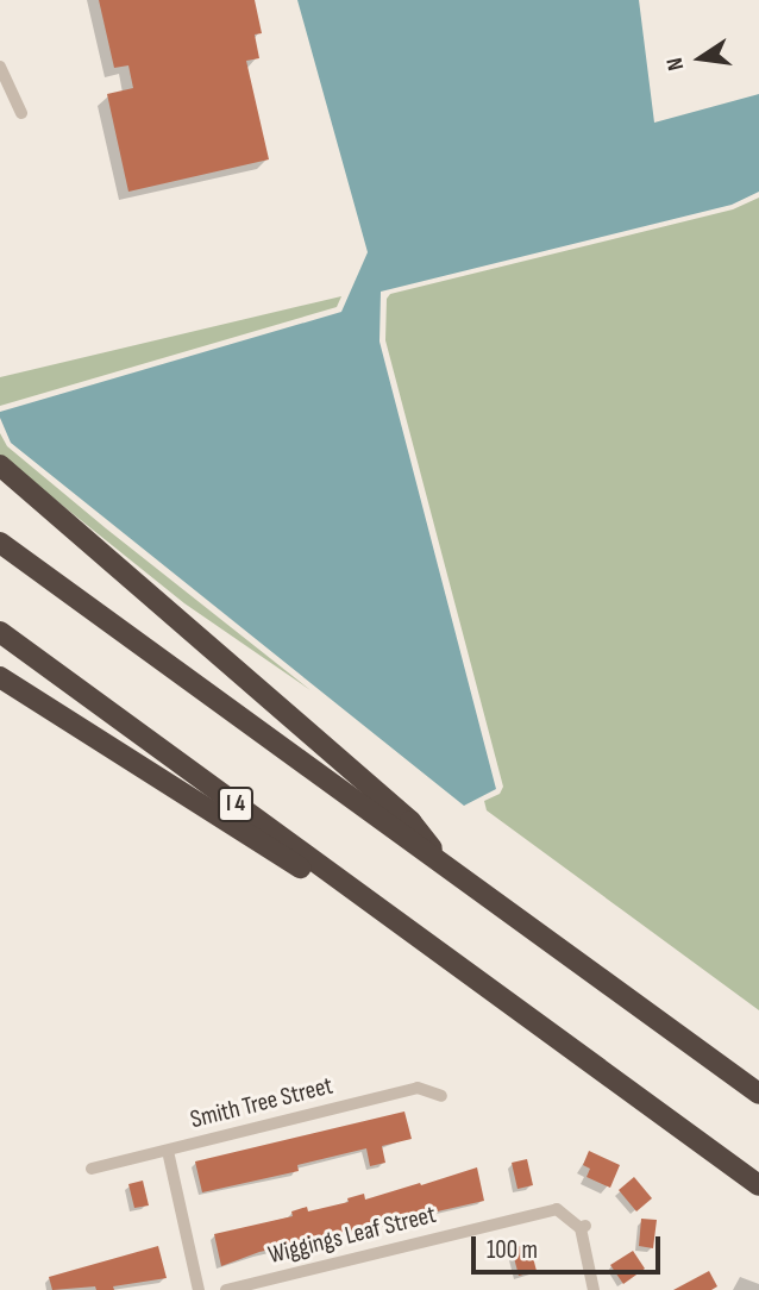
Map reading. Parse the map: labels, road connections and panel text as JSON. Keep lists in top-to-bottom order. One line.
{"streets":{"highway":["I 4"],"street":["Smith Tree Street","Wiggings Leaf Street"]},"scale_bar":"100 m","north":"left"}
